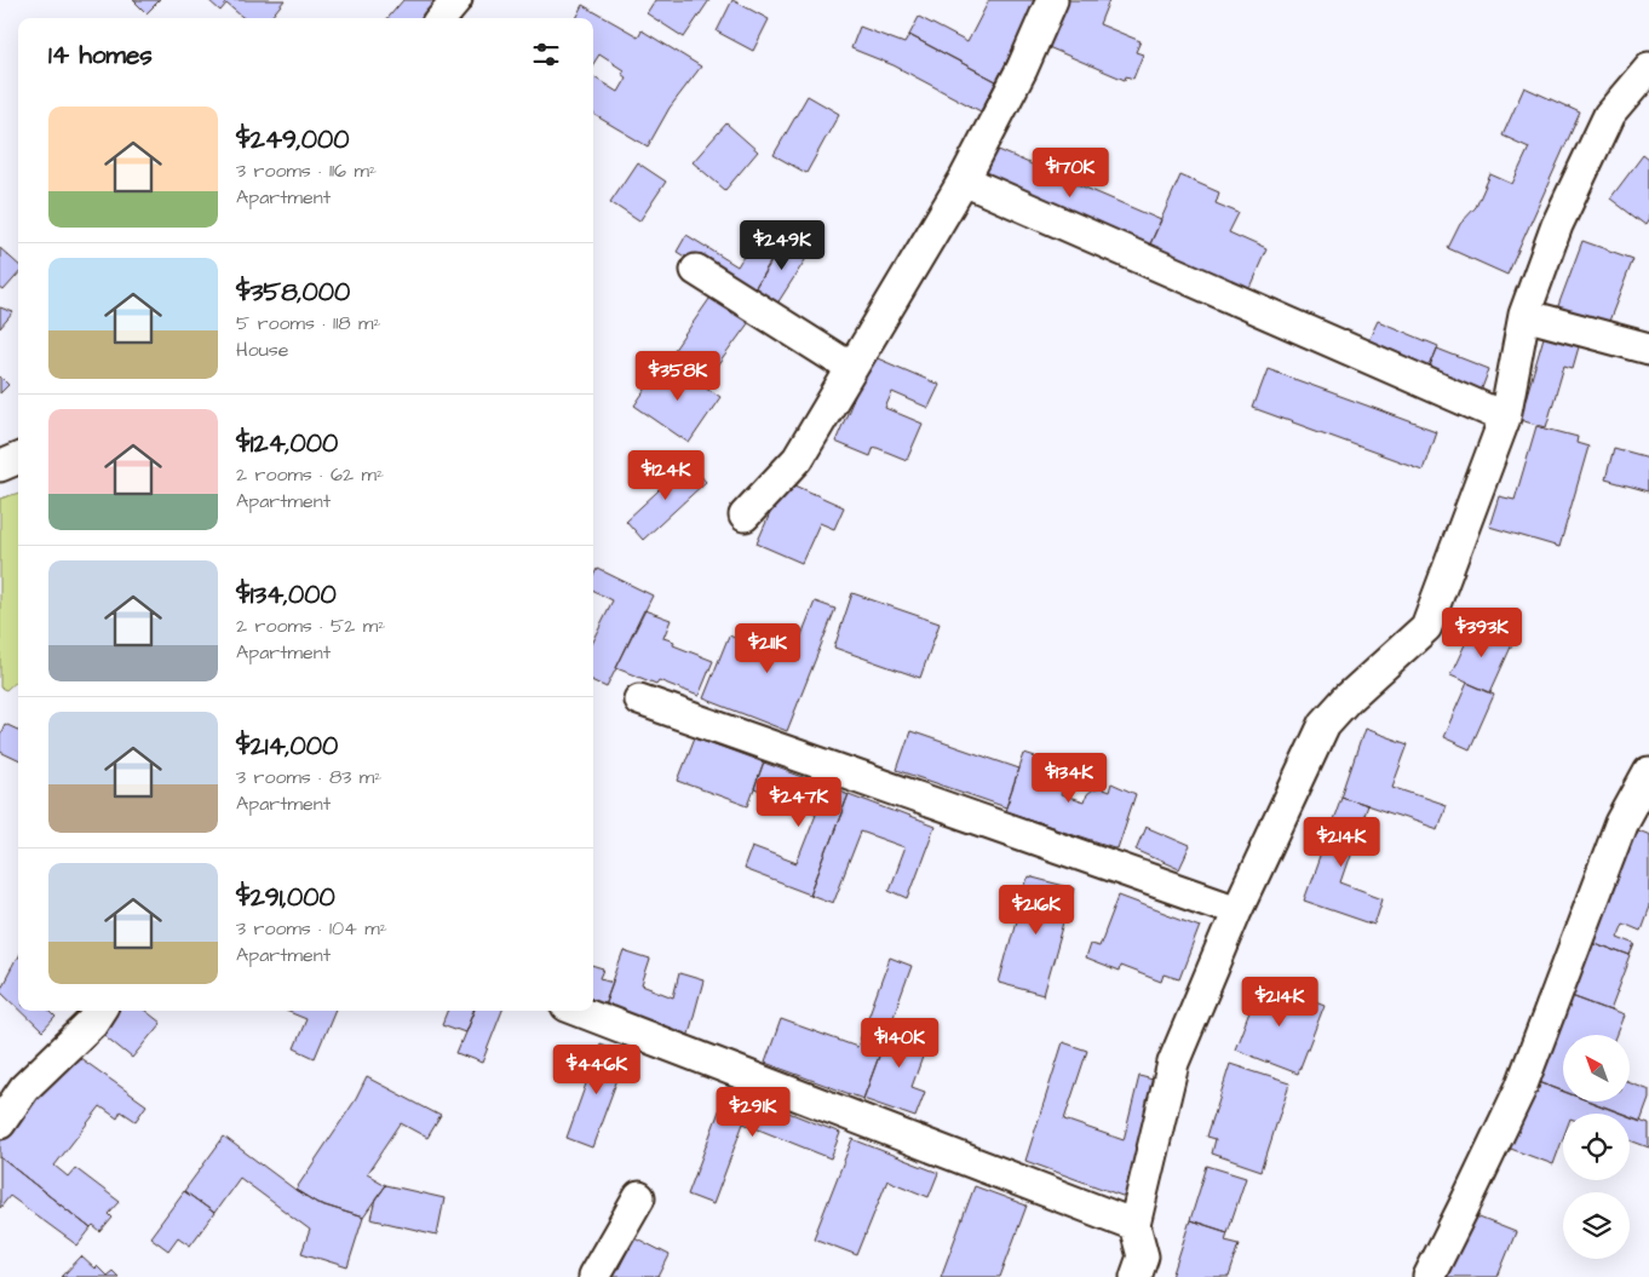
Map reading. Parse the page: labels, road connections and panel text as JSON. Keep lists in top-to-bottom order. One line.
{"north":"top left","page":{"heading":"14 homes","list":[{"name":"$249,000","note":"3 rooms · 116 m² · Apartment"},{"name":"$358,000","note":"5 rooms · 118 m² · House"},{"name":"$124,000","note":"2 rooms · 62 m² · Apartment"},{"name":"$134,000","note":"2 rooms · 52 m² · Apartment"},{"name":"$214,000","note":"3 rooms · 83 m² · Apartment"},{"name":"$291,000","note":"3 rooms · 104 m² · Apartment"}],"price":["$170K","$249K","$358K","$124K","$393K","$211K","$134K","$247K","$214K","$216K","$214K","$140K","$446K","$291K"]}}
